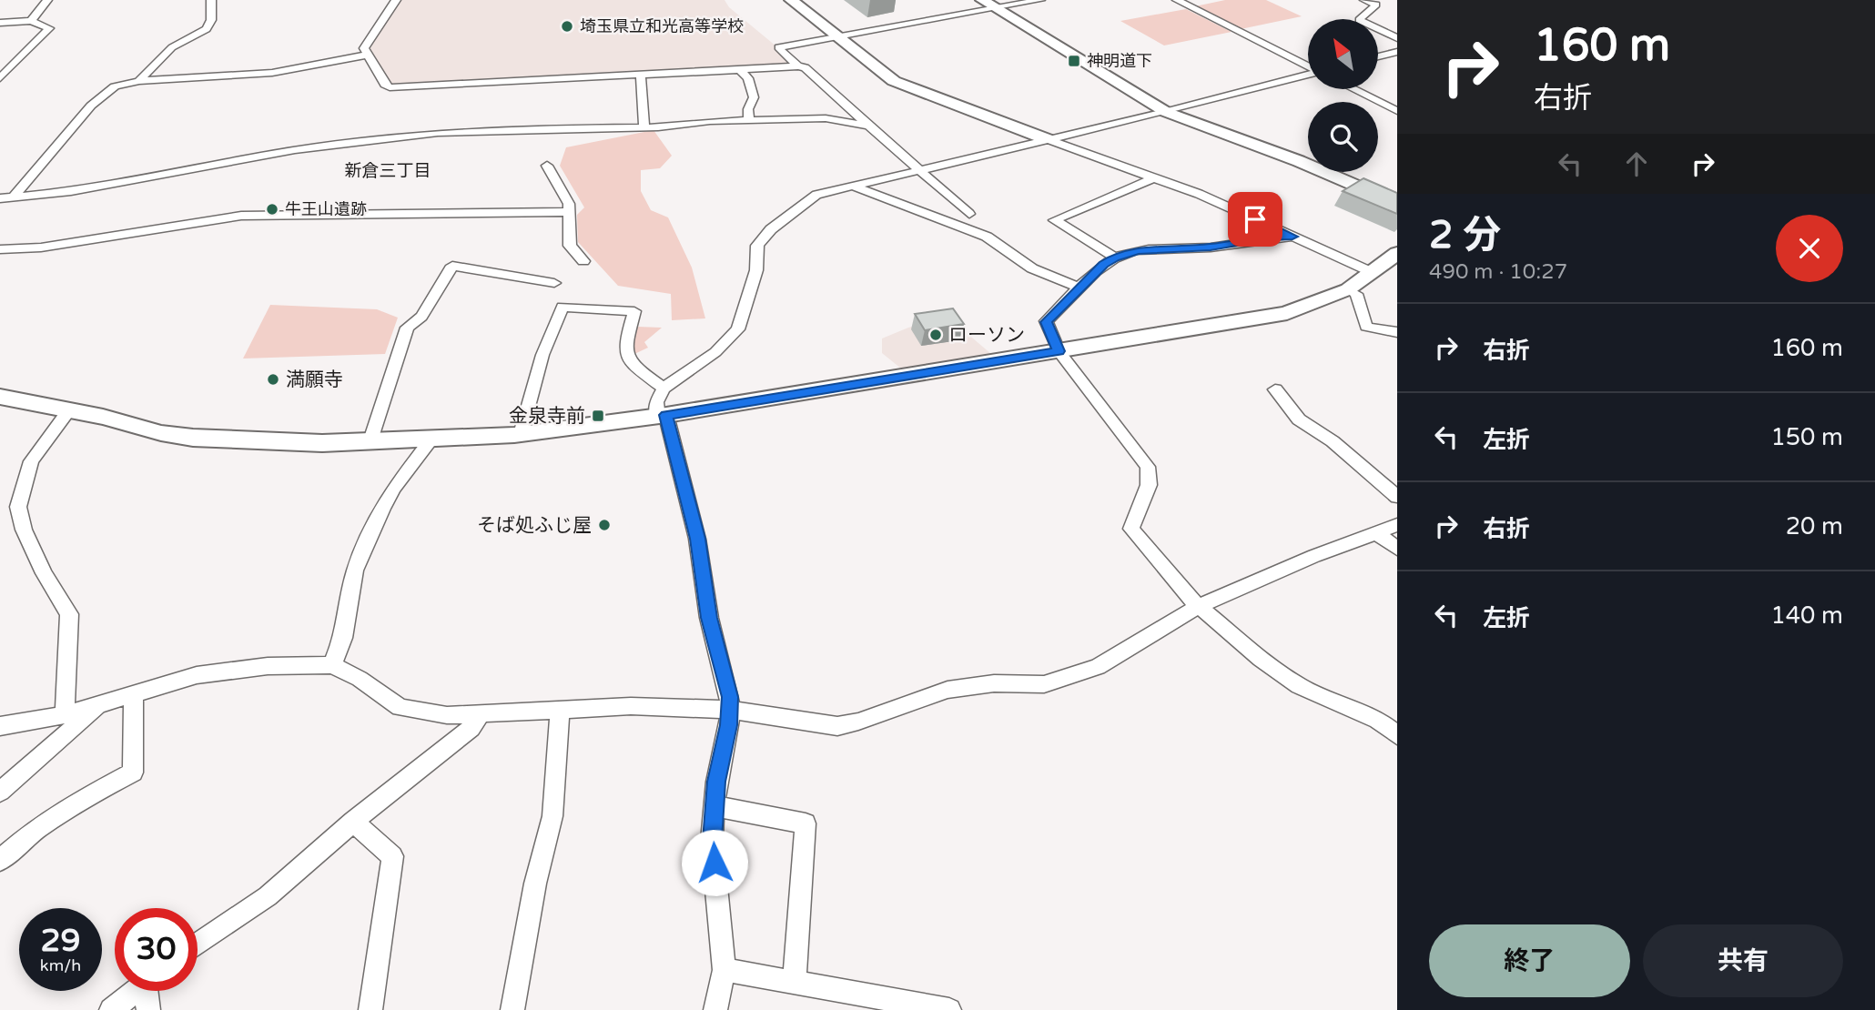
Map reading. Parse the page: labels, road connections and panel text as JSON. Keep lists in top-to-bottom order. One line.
{"districts":["新倉三丁目"],"places":{"other":["埼玉県立和光高等学校","牛王山遺跡","ローソン","満願寺","そば処ふじ屋"],"transit":["神明道下","金泉寺前"]},"north":"top left","page":{"turn":["160 m","右折"],"heading":["2 分","490 m · 10:27"],"list":[{"name":"右折","value":"160 m"},{"name":"左折","value":"150 m"},{"name":"右折","value":"20 m"},{"name":"左折","value":"140 m"}],"speed":"29 km/h","limit":"30","buttons":["終了","共有"]}}
